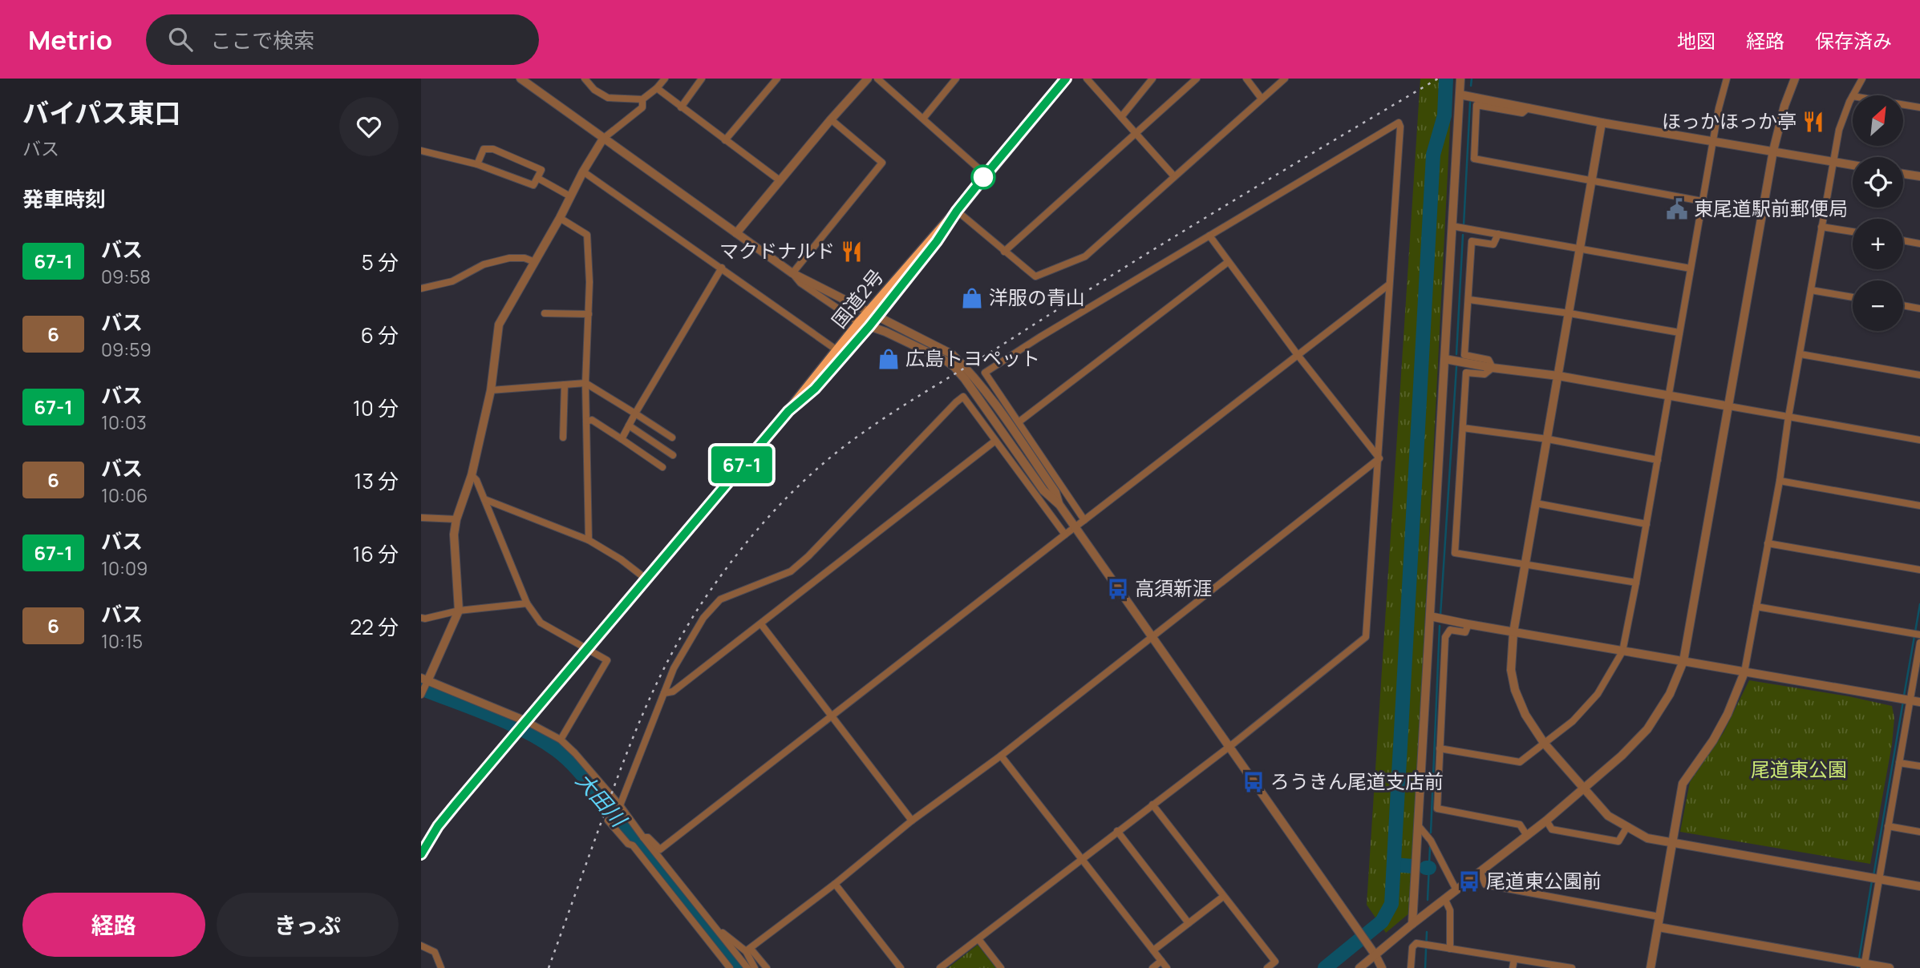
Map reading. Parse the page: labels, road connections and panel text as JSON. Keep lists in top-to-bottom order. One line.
{"streets":{"highway":["国道2号"]},"water":["大田川"],"parks":["尾道東公園"],"places":{"restaurant":["ほっかほっか亭","マクドナルド"],"public building":["東尾道駅前郵便局"],"shop":["洋服の青山","広島トヨペット"],"bus stop":["高須新涯","ろうきん尾道支店前","尾道東公園前"]},"lines":["bus line 67-1"],"north":"top right","page":{"header":"Metrio","search":"ここで検索","nav":["地図","経路","保存済み"],"heading":[["バイパス東口","バス"],"発車時刻"],"on_map":"67-1","map_buttons":["+","−"],"list":[{"mark":"67-1","name":"バス","note":"09:58","value":"5 分"},{"mark":"6","name":"バス","note":"09:59","value":"6 分"},{"mark":"67-1","name":"バス","note":"10:03","value":"10 分"},{"mark":"6","name":"バス","note":"10:06","value":"13 分"},{"mark":"67-1","name":"バス","note":"10:09","value":"16 分"},{"mark":"6","name":"バス","note":"10:15","value":"22 分"}],"buttons":["経路","きっぷ"]}}
